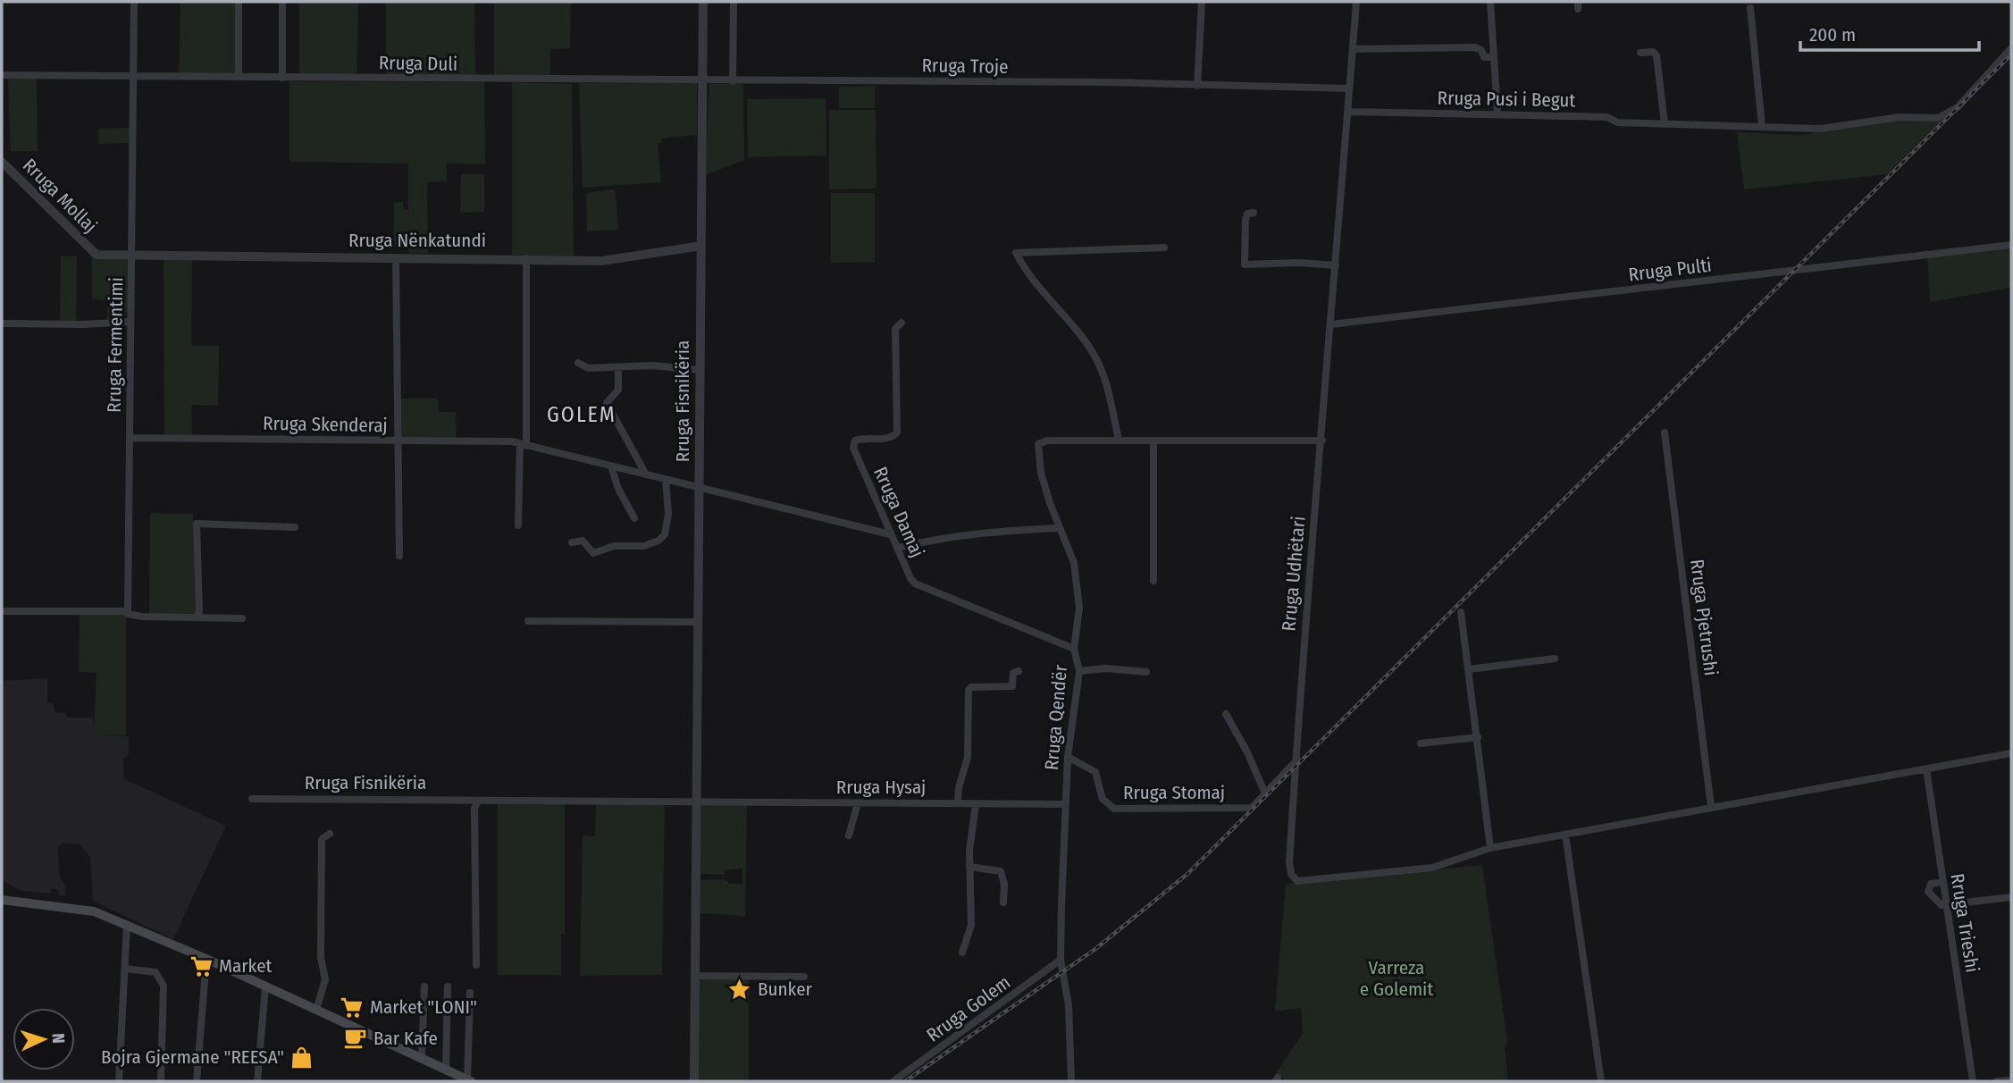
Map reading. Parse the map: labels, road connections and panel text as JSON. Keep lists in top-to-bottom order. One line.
{"streets":{"street":["Rruga Duli","Rruga Troje","Rruga Pusi i Begut","Rruga Mollaj","Rruga Nënkatundi","Rruga Pulti","Rruga Fermentimi","Rruga Fisnikëria","Rruga Skenderaj","Rruga Damaj","Rruga Udhëtari","Rruga Pjetrushi","Rruga Qendër","Rruga Hysaj","Rruga Stomaj","Rruga Trieshi","Rruga Golem"]},"crossings":[["Rruga Duli","Rruga Troje"],["Rruga Duli","Rruga Fermentimi"],["Rruga Duli","Rruga Fisnikëria"],["Rruga Troje","Rruga Fisnikëria"],["Rruga Troje","Rruga Udhëtari"],["Rruga Pusi i Begut","Rruga Udhëtari"],["Rruga Mollaj","Rruga Nënkatundi"],["Rruga Mollaj","Rruga Fermentimi"],["Rruga Nënkatundi","Rruga Fermentimi"],["Rruga Nënkatundi","Rruga Fisnikëria"],["Rruga Pulti","Rruga Udhëtari"],["Rruga Fermentimi","Rruga Skenderaj"],["Rruga Fisnikëria","Rruga Skenderaj"],["Rruga Fisnikëria","Rruga Hysaj"],["Rruga Skenderaj","Rruga Damaj"],["Rruga Damaj","Rruga Qendër"],["Rruga Udhëtari","Rruga Qendër"],["Rruga Udhëtari","Rruga Stomaj"],["Rruga Qendër","Rruga Hysaj"],["Rruga Qendër","Rruga Stomaj"],["Rruga Qendër","Rruga Golem"]],"districts":["GOLEM"],"parks":["Varreza e Golemit"],"places":{"supermarket":["Market","Market \"LONI\""],"place":["Bunker"],"cafe":["Bar Kafe"],"shop":["Bojra Gjermane \"REESA\""]},"scale_bar":"200 m","north":"right"}
